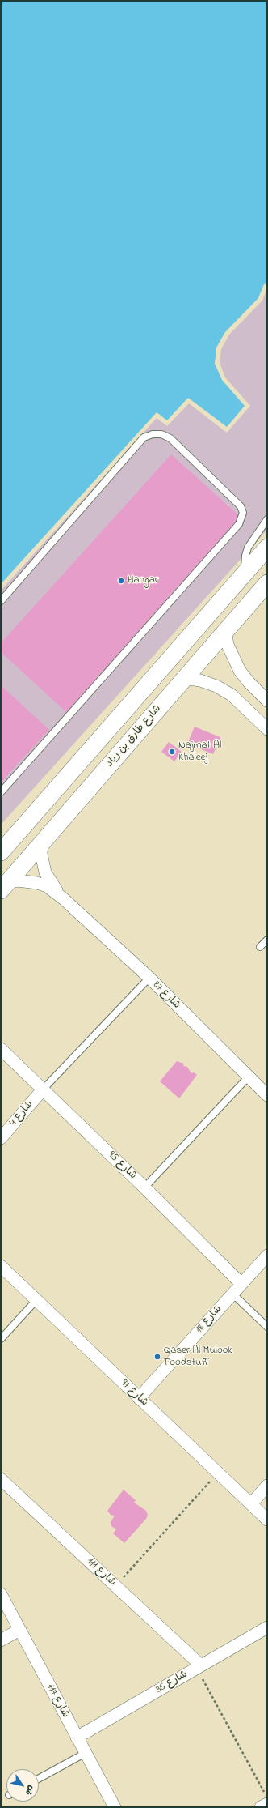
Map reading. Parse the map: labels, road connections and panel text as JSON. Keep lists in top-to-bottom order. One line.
{"streets":{"main road":["شارع طارق بن زياد"],"street":["شارع 87","شارع 4","شارع 95","شارع 18","شارع 97","شارع 111","شارع 36","شارع 117"]},"crossings":[["شارع طارق بن زياد","شارع 87"],["شارع 4","شارع 95"],["شارع 95","شارع 18"],["شارع 18","شارع 97"],["شارع 111","شارع 36"],["شارع 36","شارع 117"]],"places":["Hangar","Najmat Al Khaleej","Qaser Al Mulook Foodstuff"],"north":"bottom right"}
